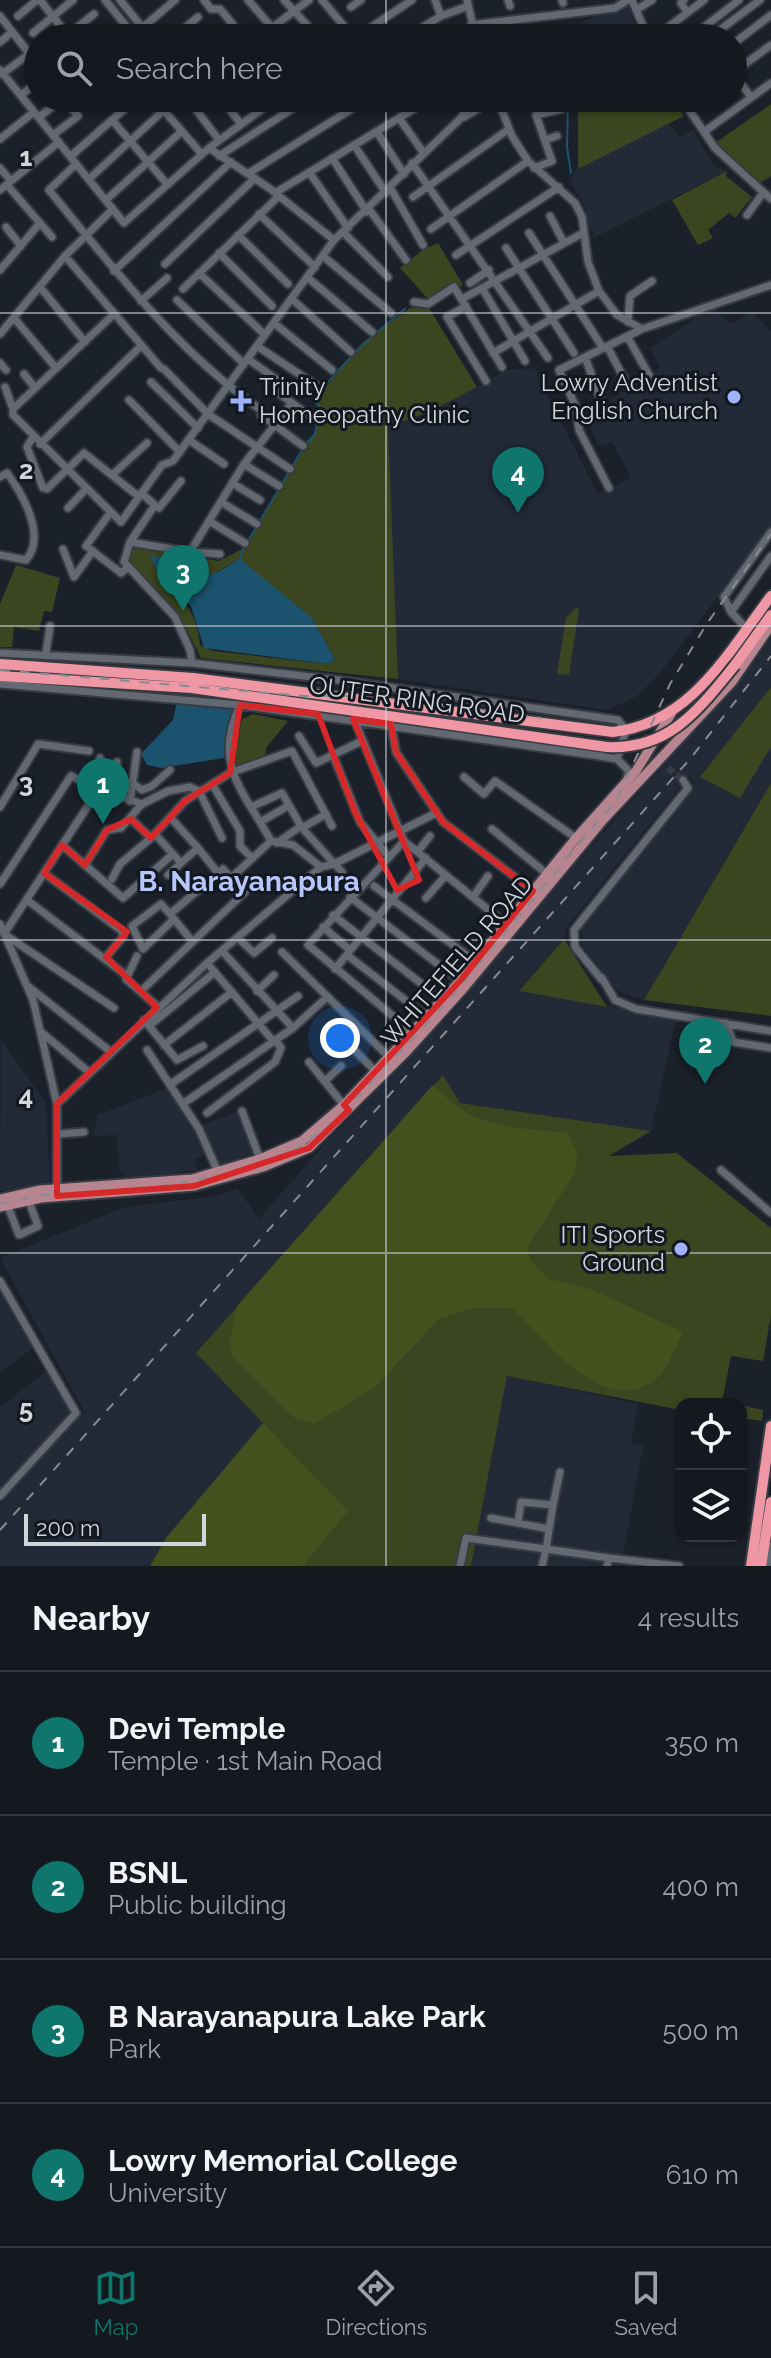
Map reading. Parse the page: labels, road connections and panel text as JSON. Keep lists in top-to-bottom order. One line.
{"streets":{"highway":["OUTER RING ROAD"],"main road":["WHITEFIELD ROAD"]},"crossings":[["OUTER RING ROAD","WHITEFIELD ROAD"]],"districts":["B. Narayanapura"],"places":{"other":["Lowry Adventist English Church","ITI Sports Ground"],"health":["Trinity Homeopathy Clinic"]},"scale_bar":"200 m","page":{"search":"Search here","pins":["4","3","1","2"],"scale":"200 m","heading":["Nearby","4 results"],"list":[{"mark":"1","name":"Devi Temple","note":"Temple · 1st Main Road","value":"350 m"},{"mark":"2","name":"BSNL","note":"Public building","value":"400 m"},{"mark":"3","name":"B Narayanapura Lake Park","note":"Park","value":"500 m"},{"mark":"4","name":"Lowry Memorial College","note":"University","value":"610 m"}],"nav":["Map","Directions","Saved"]},"grid":{"rows":["1","2","3","4","5"]}}
